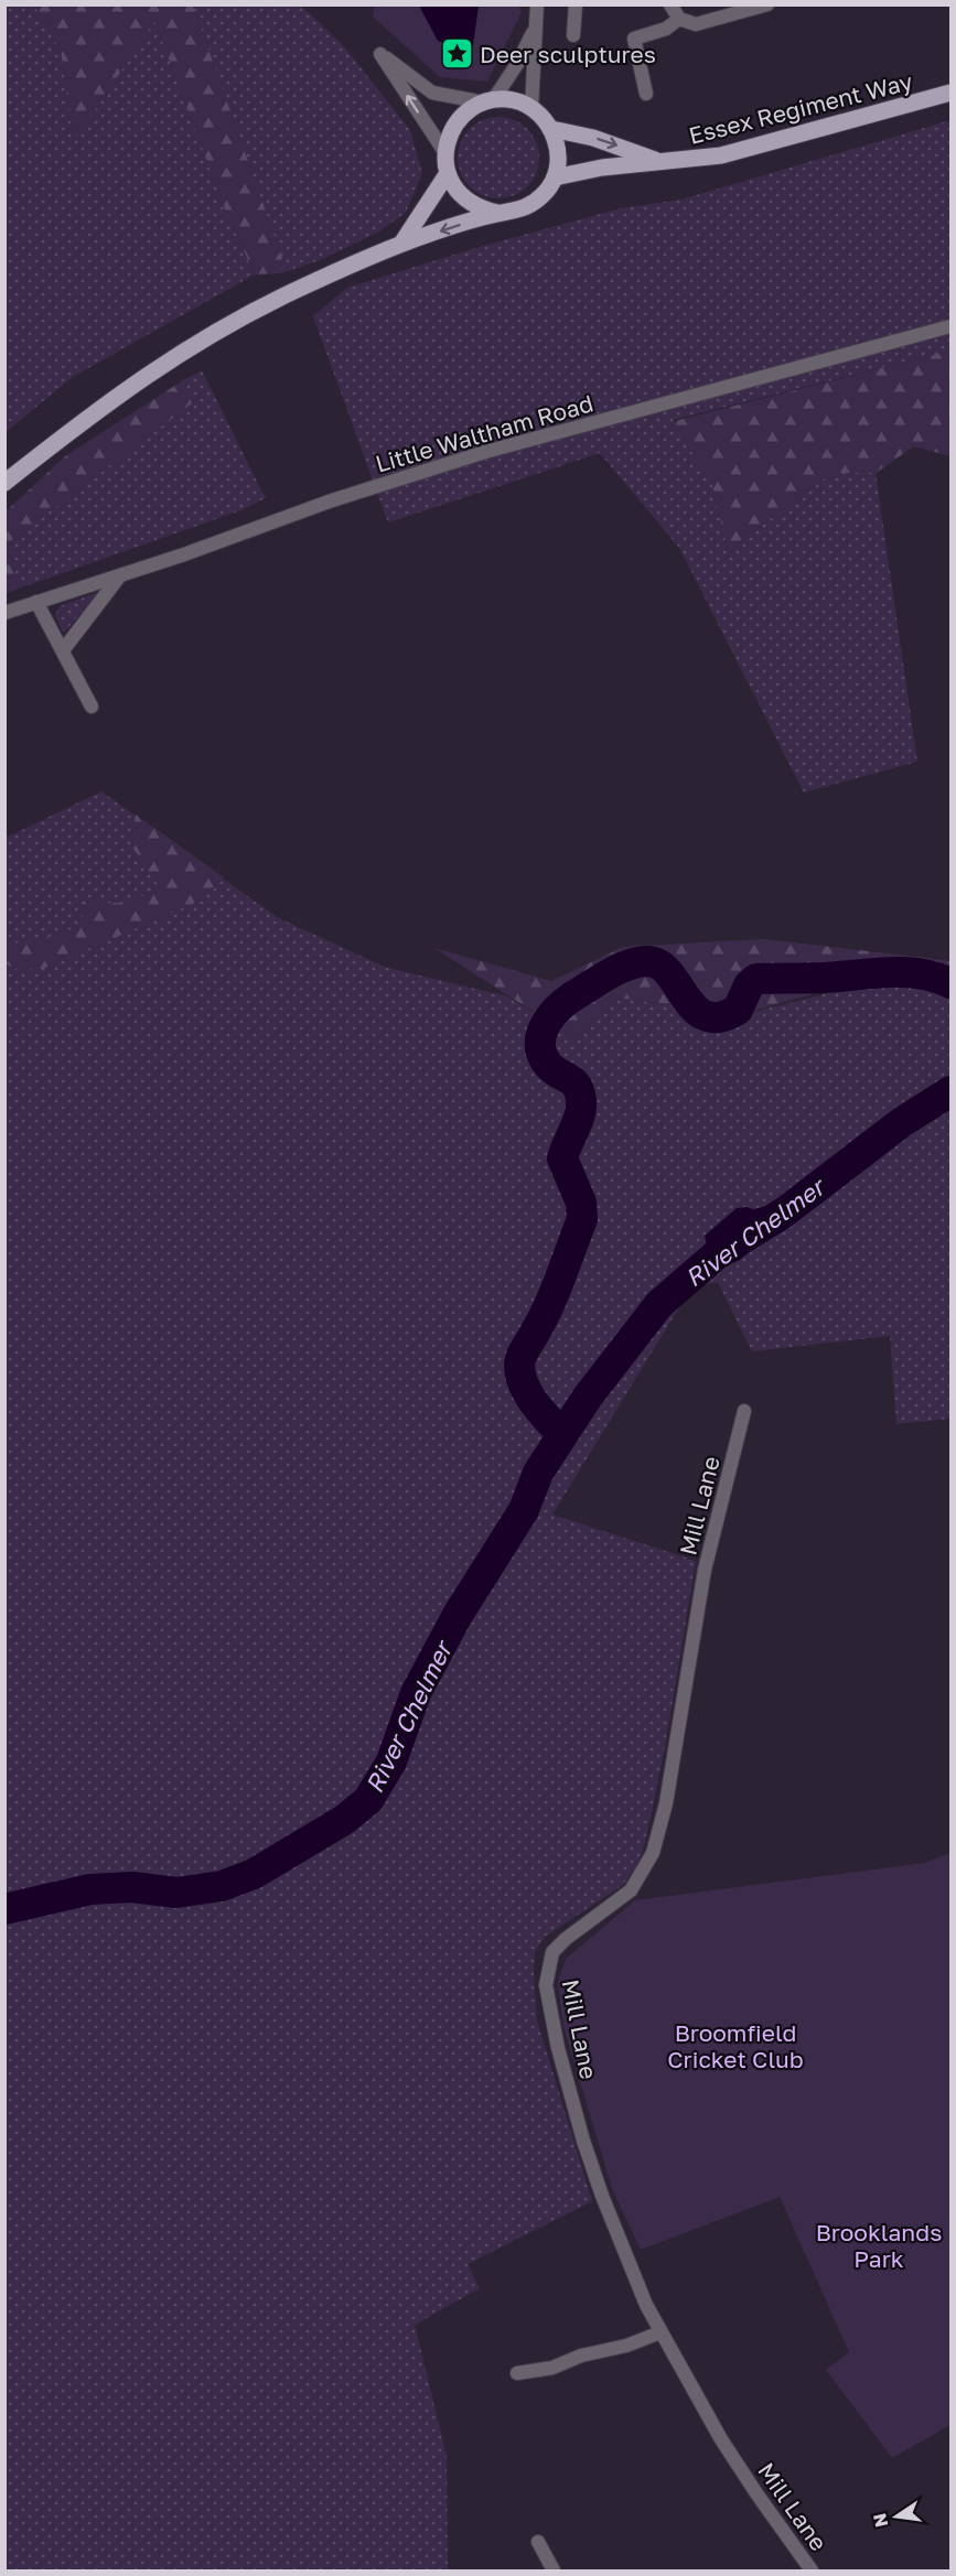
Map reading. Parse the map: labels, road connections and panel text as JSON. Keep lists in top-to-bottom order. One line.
{"streets":{"main road":["Essex Regiment Way"],"street":["Little Waltham Road","Mill Lane"]},"water":["River Chelmer"],"parks":["Broomfield Cricket Club","Brooklands Park"],"places":{"place":["Deer sculptures"]},"north":"left"}
